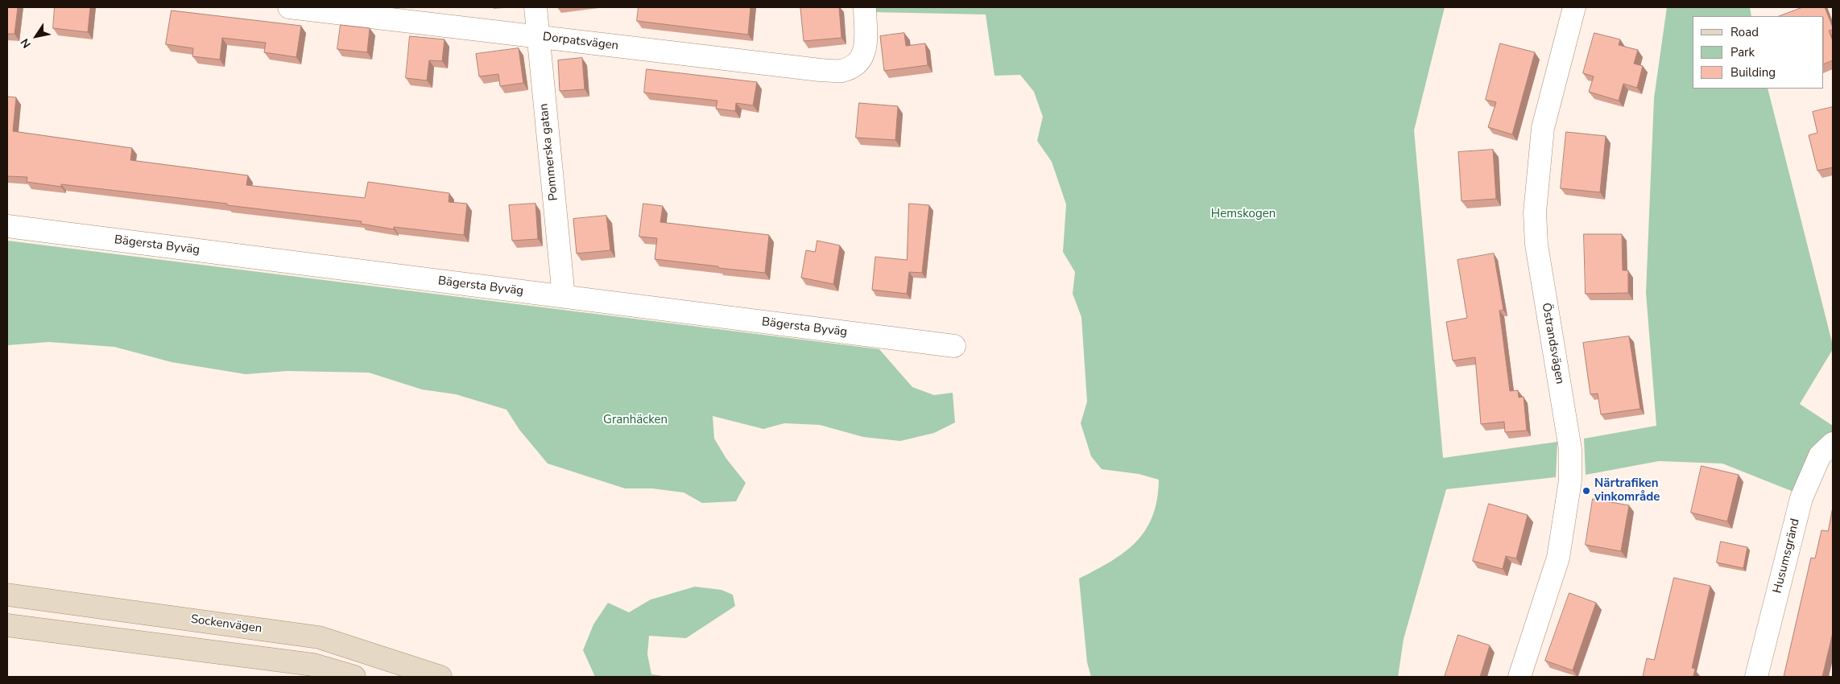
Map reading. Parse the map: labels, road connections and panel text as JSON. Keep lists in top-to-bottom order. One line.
{"streets":{"main road":["Sockenvägen"],"street":["Dorpatsvägen","Pommerska gatan","Bägersta Byväg","Östrandsvägen","Husumsgränd"]},"crossings":[["Dorpatsvägen","Pommerska gatan"],["Pommerska gatan","Bägersta Byväg"]],"parks":["Hemskogen","Granhäcken"],"places":["Närtrafiken vinkområde"],"legend":["Road","Park","Building"],"north":"bottom left"}
